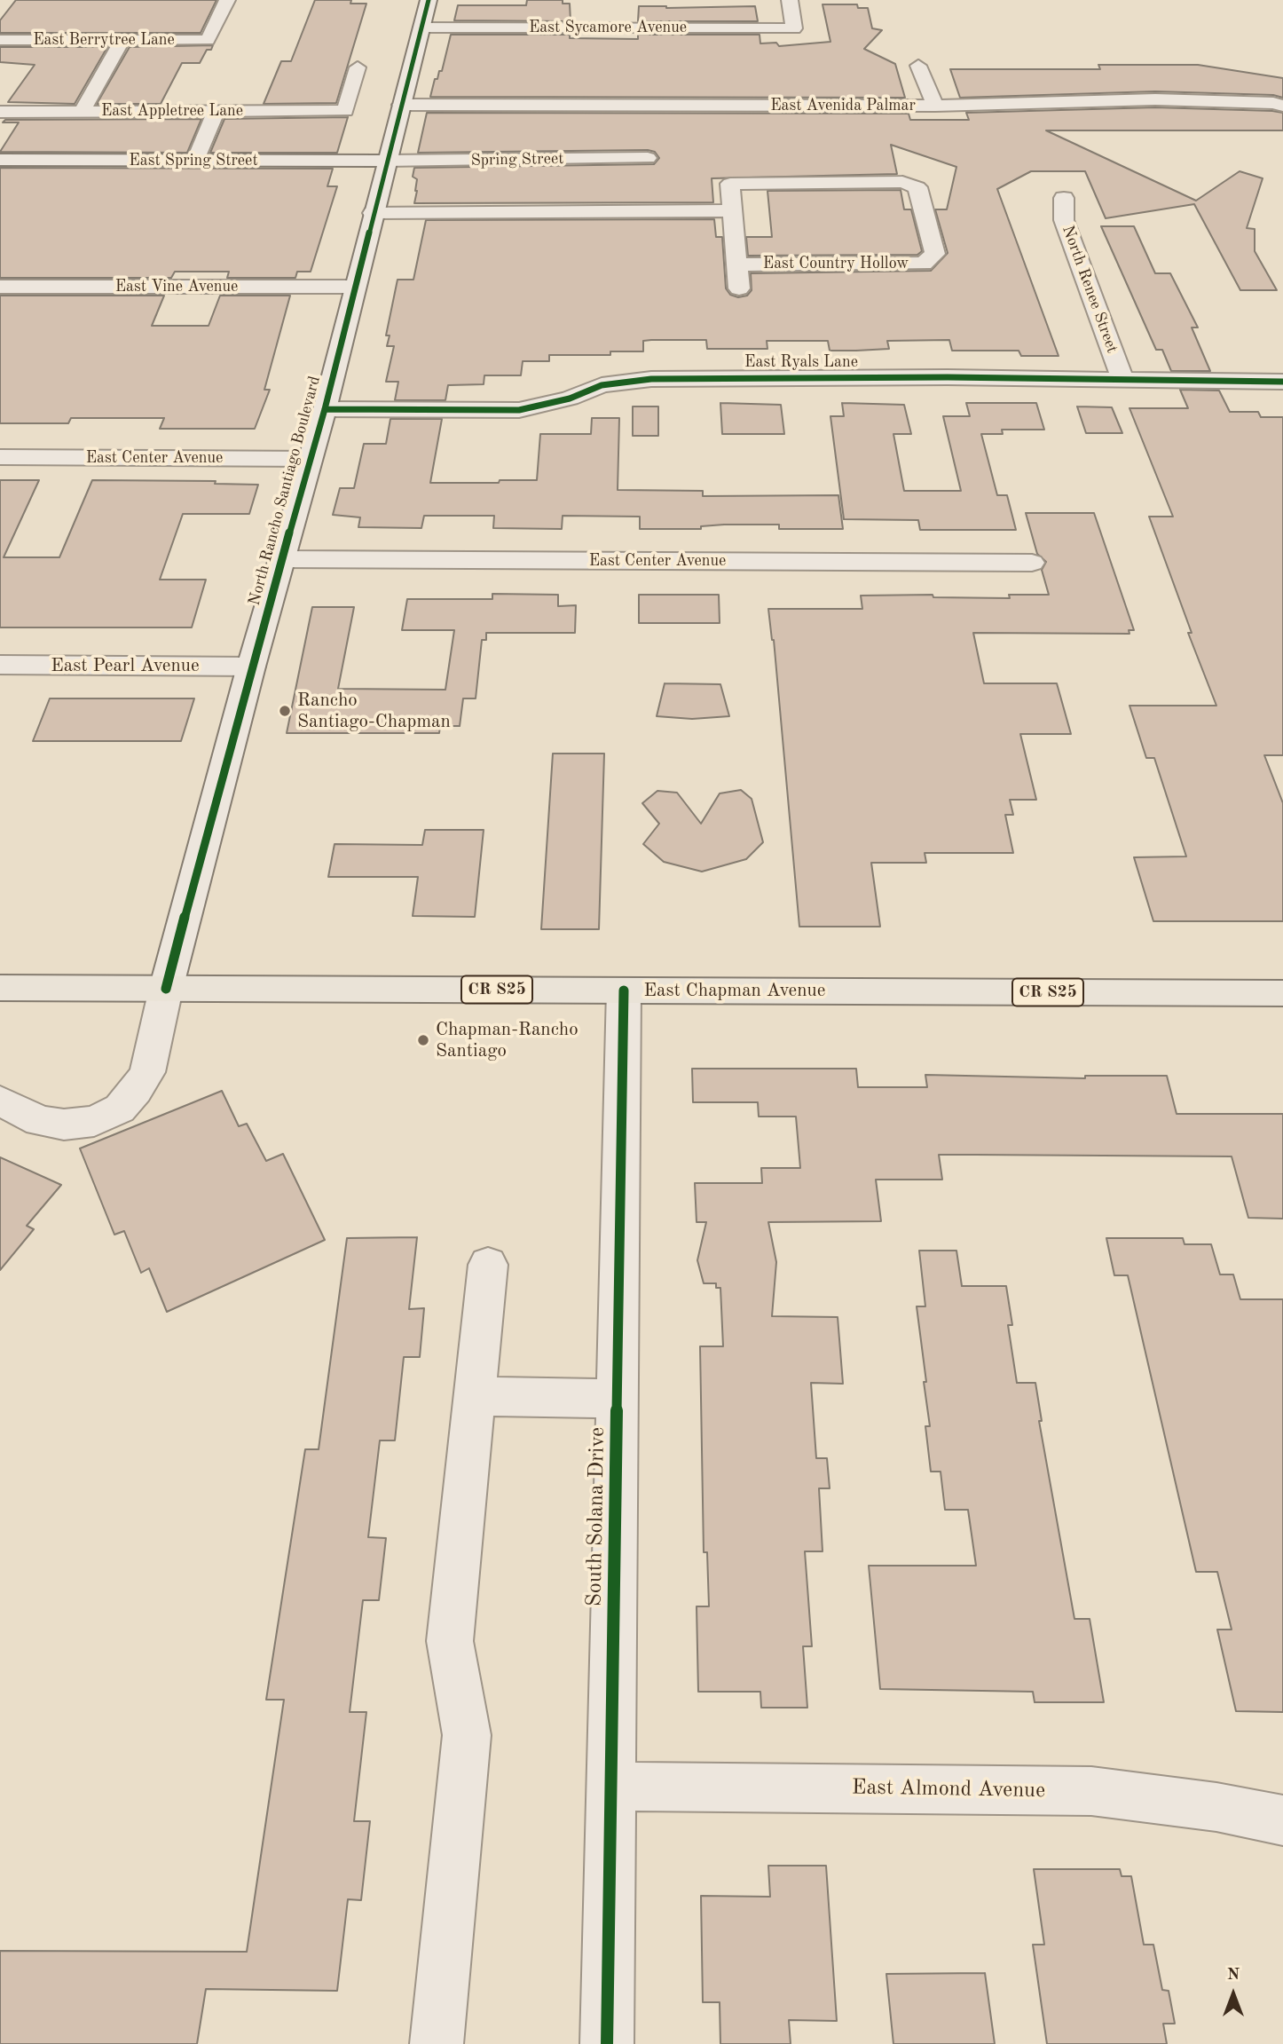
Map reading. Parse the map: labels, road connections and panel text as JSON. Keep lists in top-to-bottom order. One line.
{"streets":{"main road":["CR S25","East Chapman Avenue"],"street":["East Sycamore Avenue","East Berrytree Lane","East Avenida Palmar","East Appletree Lane","Spring Street","East Spring Street","East Country Hollow","East Vine Avenue","North Renee Street","East Ryals Lane","East Center Avenue","North Rancho Santiago Boulevard","East Pearl Avenue","South Solana Drive","East Almond Avenue"]},"crossings":[["East Sycamore Avenue","North Rancho Santiago Boulevard"],["East Avenida Palmar","North Rancho Santiago Boulevard"],["Spring Street","East Spring Street"],["Spring Street","North Rancho Santiago Boulevard"],["East Spring Street","North Rancho Santiago Boulevard"],["East Vine Avenue","North Rancho Santiago Boulevard"],["North Renee Street","East Ryals Lane"],["East Ryals Lane","North Rancho Santiago Boulevard"],["East Center Avenue","North Rancho Santiago Boulevard"],["North Rancho Santiago Boulevard","East Pearl Avenue"],["North Rancho Santiago Boulevard","East Chapman Avenue"],["East Chapman Avenue","South Solana Drive"],["South Solana Drive","East Almond Avenue"]],"places":["Rancho Santiago-Chapman","Chapman-Rancho Santiago"],"north":"top"}
